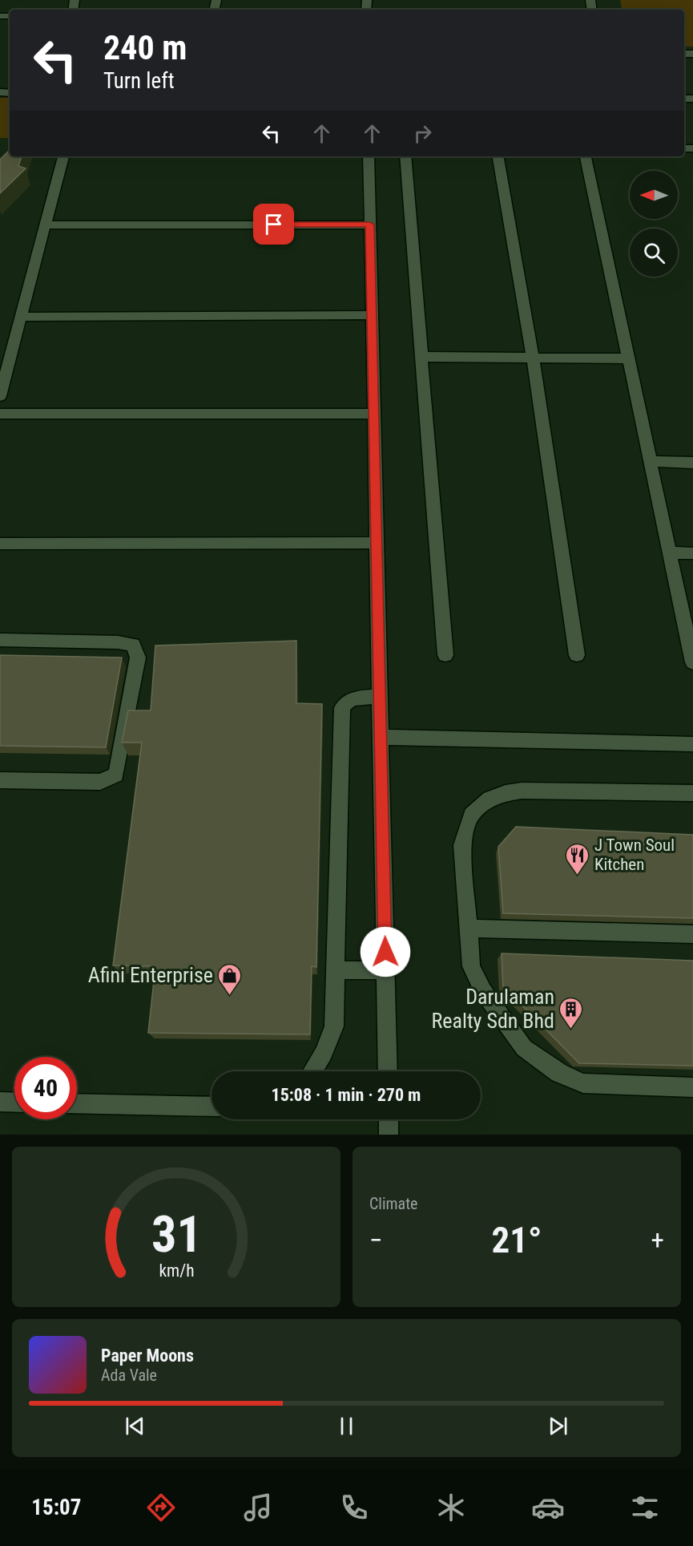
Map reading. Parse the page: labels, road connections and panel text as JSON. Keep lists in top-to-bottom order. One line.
{"places":{"restaurant":["J Town Soul Kitchen"],"shop":["Afini Enterprise"],"building":["Darulaman Realty Sdn Bhd"]},"north":"left","page":{"turn":["240 m","Turn left"],"limit":"40","trip":"15:08 · 1 min · 270 m","tile":"Climate","heat":["−","21°","+"],"song":["Paper Moons","Ada Vale"],"tabs":"15:07","gauge":["31","km/h"]}}
